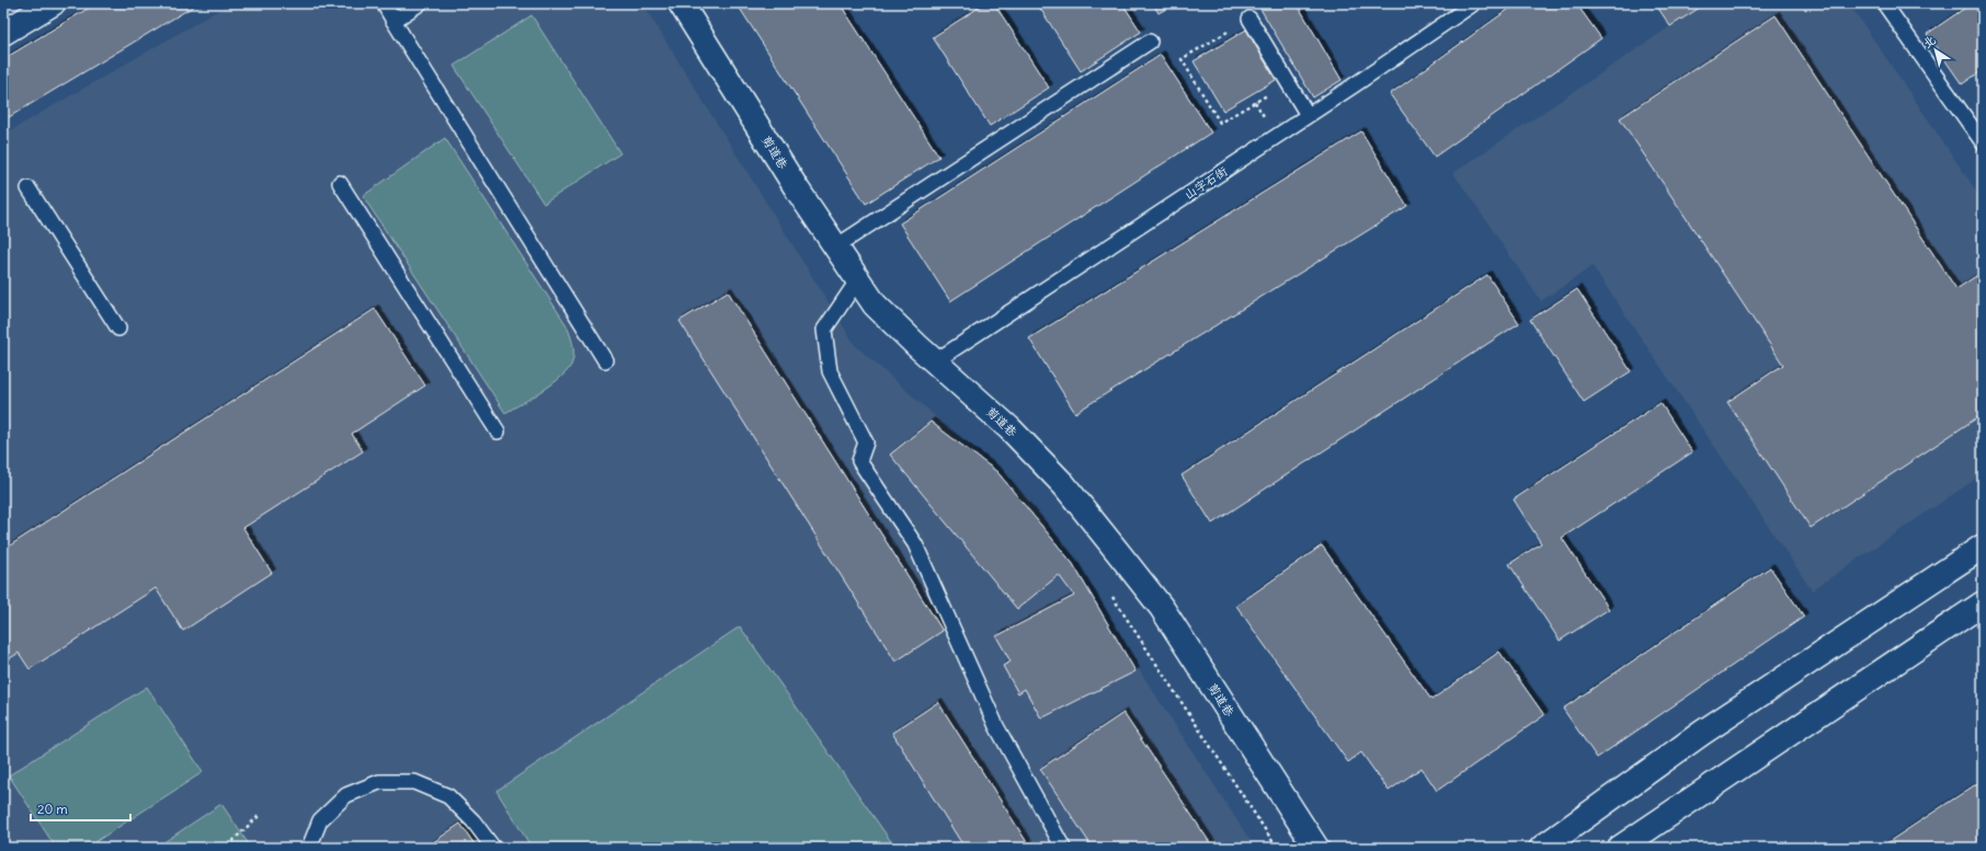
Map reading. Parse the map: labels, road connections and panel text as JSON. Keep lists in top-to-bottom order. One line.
{"streets":{"street":["剪道巷"],"lane":["山字石街"]},"crossings":[["剪道巷","山字石街"]],"scale_bar":"20 m","north":"top left"}
